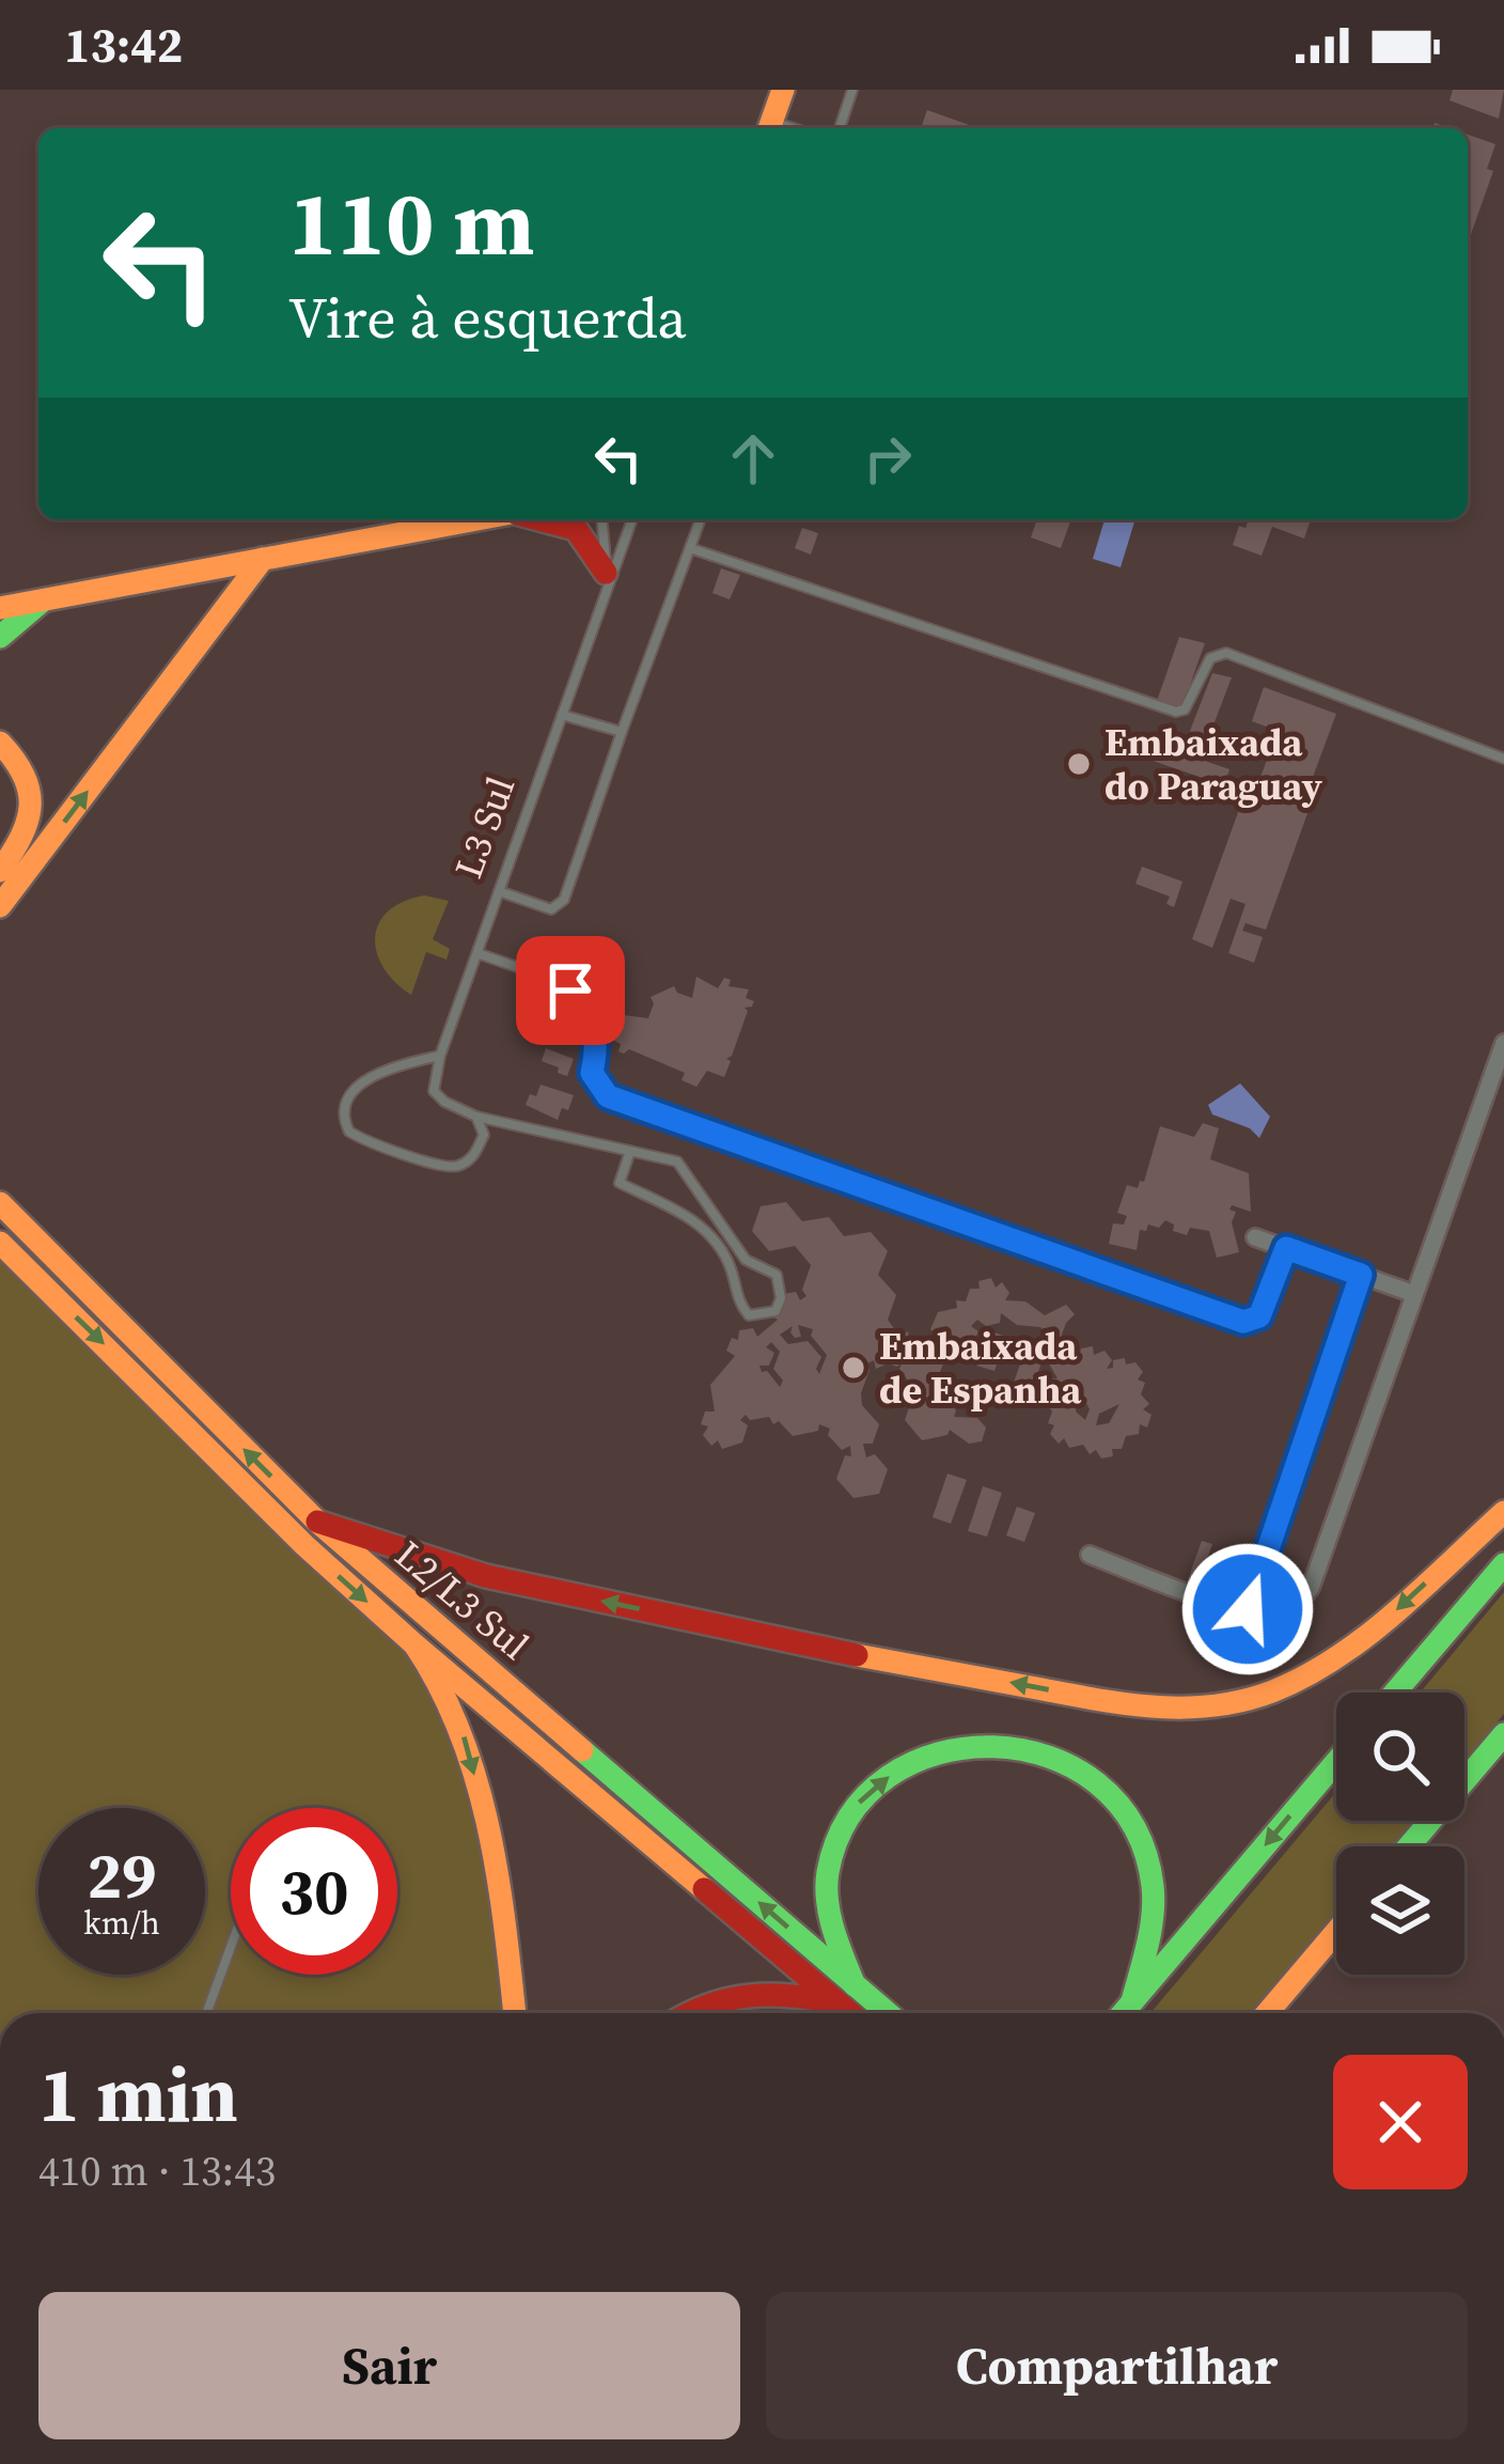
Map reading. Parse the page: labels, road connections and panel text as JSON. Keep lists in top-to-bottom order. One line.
{"streets":{"main road":["L2/L3 Sul"],"lane":["L3 Sul"]},"places":["Embaixada do Paraguay","Embaixada de Espanha"],"page":{"status":"13:42","turn":["110 m","Vire à esquerda"],"speed":"29 km/h","limit":"30","heading":["1 min","410 m · 13:43"],"buttons":["Sair","Compartilhar"]}}
